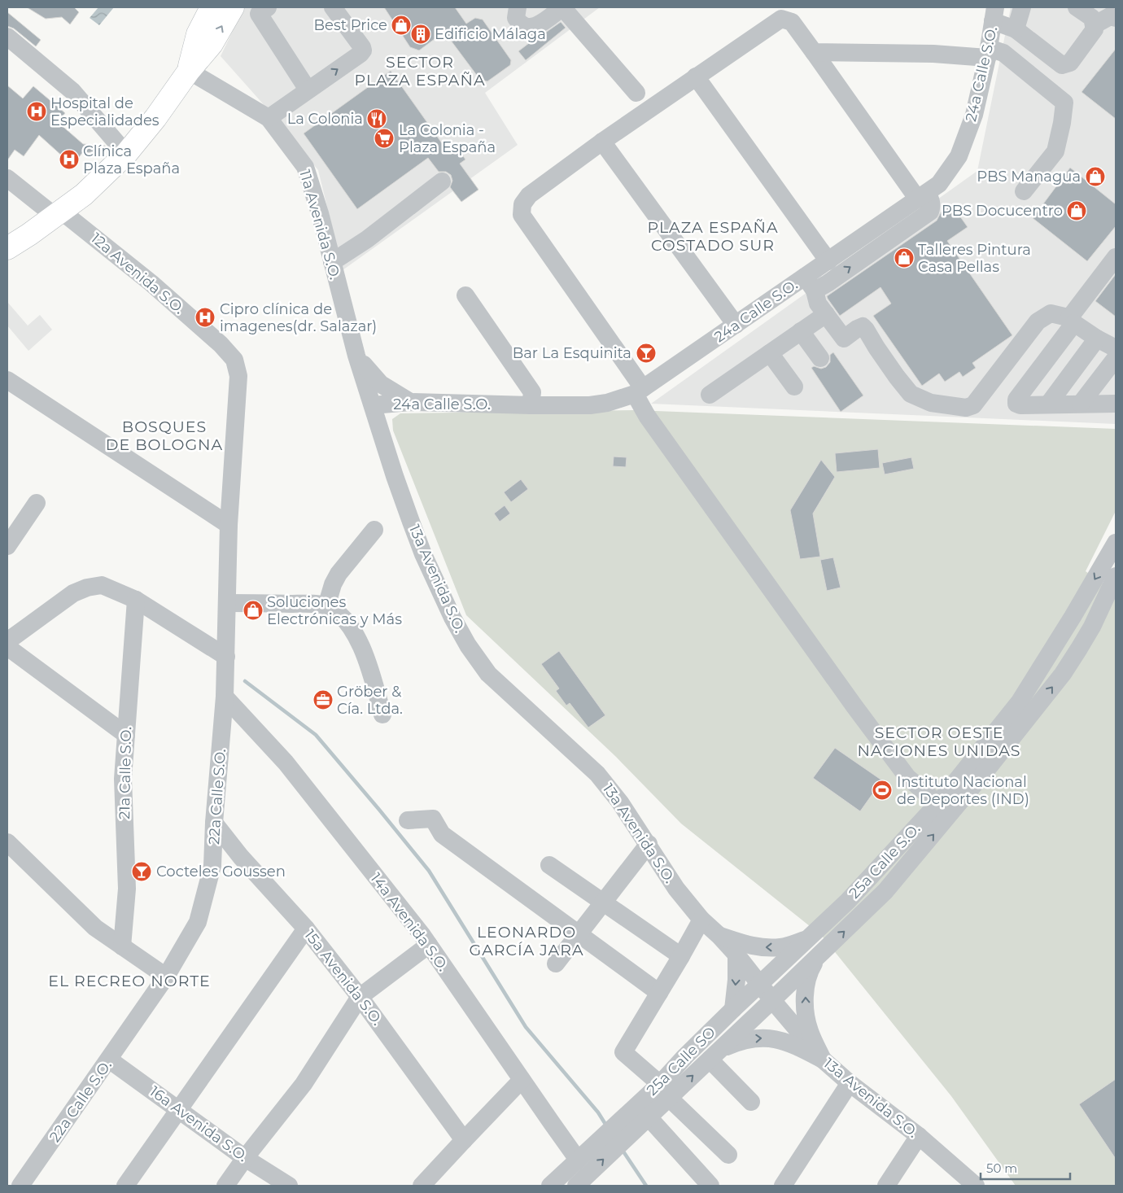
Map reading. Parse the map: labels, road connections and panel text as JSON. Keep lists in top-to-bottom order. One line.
{"streets":{"street":["24a Calle S.O.","11a Avenida S.O.","12a Avenida S.O.","13a Avenida S.O.","21a Calle S.O.","22a Calle S.O.","25a Calle S.O.","14a Avenida S.O.","15a Avenida S.O.","25a Calle SO","16a Avenida S.O."]},"crossings":[["24a Calle S.O.","11a Avenida S.O."],["24a Calle S.O.","13a Avenida S.O."],["11a Avenida S.O.","13a Avenida S.O."],["12a Avenida S.O.","22a Calle S.O."],["13a Avenida S.O.","25a Calle S.O."],["13a Avenida S.O.","25a Calle SO"],["22a Calle S.O.","14a Avenida S.O."],["22a Calle S.O.","15a Avenida S.O."],["22a Calle S.O.","16a Avenida S.O."],["25a Calle S.O.","25a Calle SO"],["14a Avenida S.O.","25a Calle SO"]],"districts":["SECTOR PLAZA ESPAÑA","PLAZA ESPAÑA COSTADO SUR","BOSQUES DE BOLOGNA","SECTOR OESTE NACIONES UNIDAS","LEONARDO GARCÍA JARA","EL RECREO NORTE"],"places":{"shop":["Best Price","PBS Managua","PBS Docucentro","Talleres Pintura Casa Pellas","Soluciones Electrónicas y Más"],"building":["Edificio Málaga"],"hospital":["Hospital de Especialidades","Clínica Plaza España","Cipro clínica de imagenes(dr. Salazar)"],"restaurant":["La Colonia"],"supermarket":["La Colonia - Plaza España"],"bar":["Bar La Esquinita","Cocteles Goussen"],"office":["Gröber & Cía. Ltda."],"sports":["Instituto Nacional de Deportes (IND)"]},"scale_bar":"50 m"}
